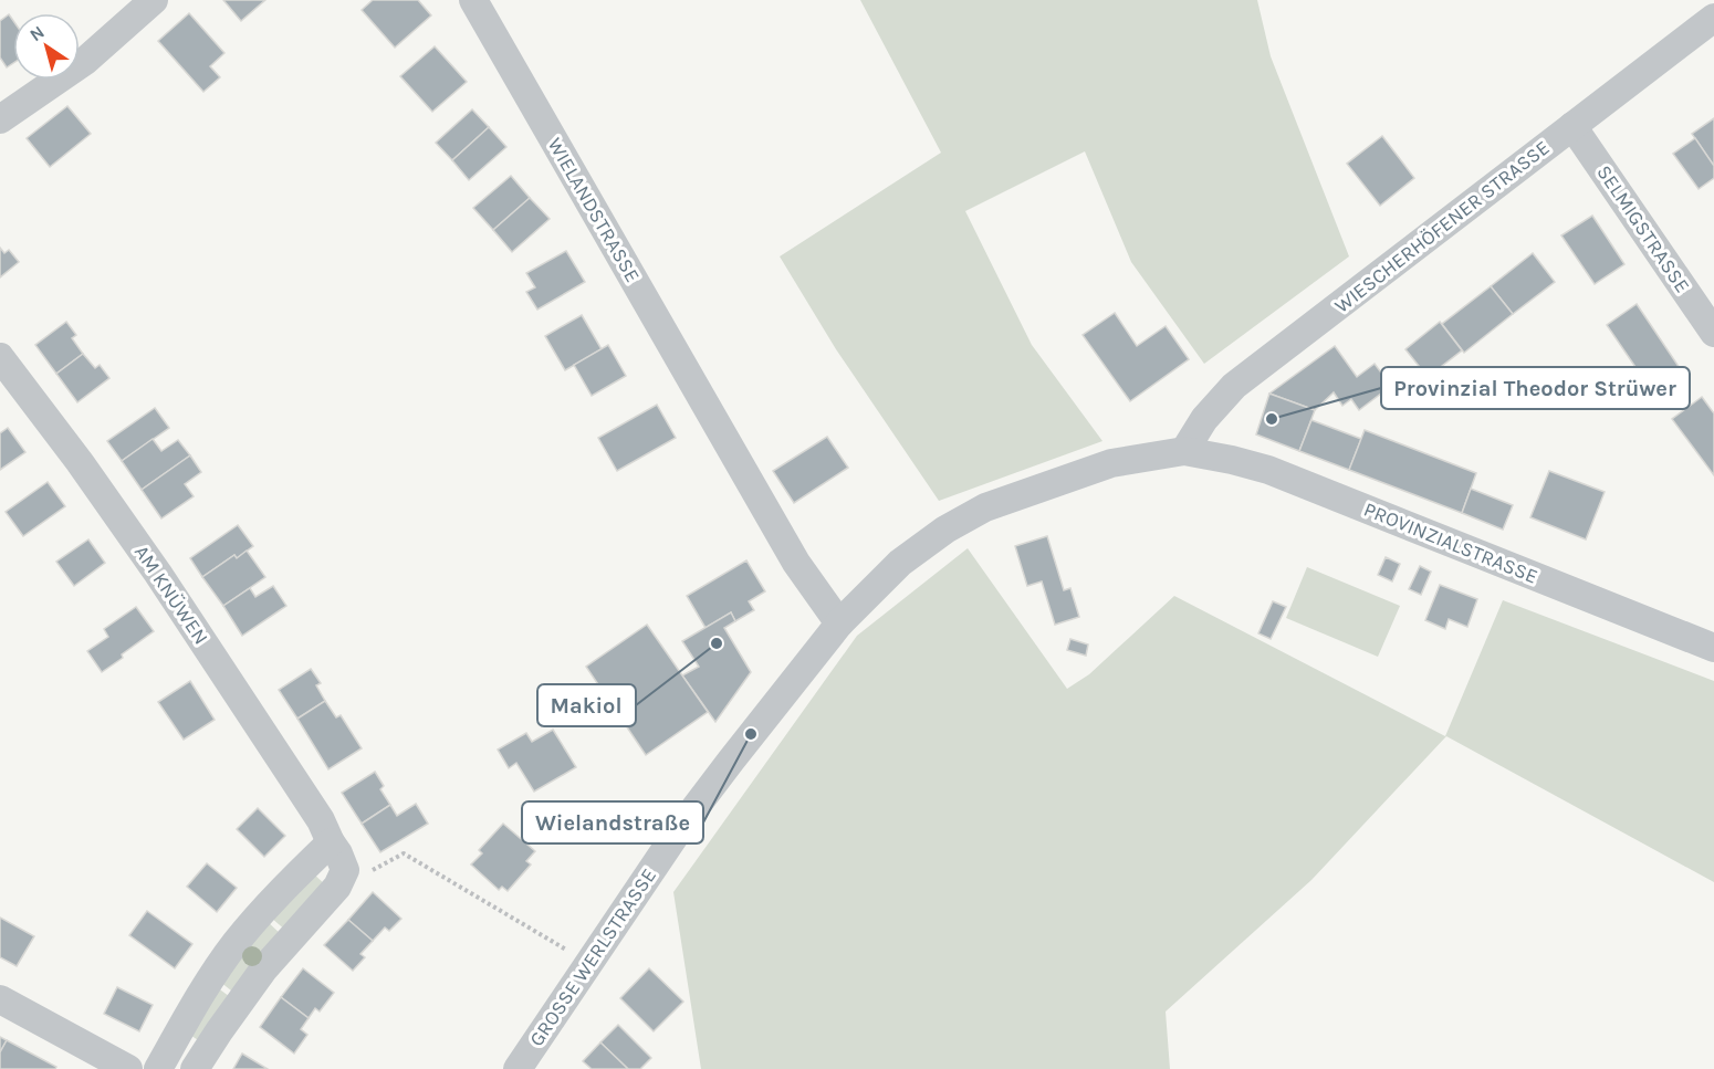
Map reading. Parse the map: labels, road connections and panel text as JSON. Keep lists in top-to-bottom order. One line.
{"streets":{"street":["WIELANDSTRASSE","WIESCHERHÖFENER STRASSE","SELMIGSTRASSE","PROVINZIALSTRASSE","AM KNÜWEN","GROSSE WERLSTRASSE"]},"crossings":[["WIELANDSTRASSE","GROSSE WERLSTRASSE"],["WIESCHERHÖFENER STRASSE","SELMIGSTRASSE"],["WIESCHERHÖFENER STRASSE","PROVINZIALSTRASSE"],["WIESCHERHÖFENER STRASSE","GROSSE WERLSTRASSE"],["PROVINZIALSTRASSE","GROSSE WERLSTRASSE"]],"places":["Provinzial Theodor Strüwer","Makiol","Wielandstraße"],"north":"top left"}
